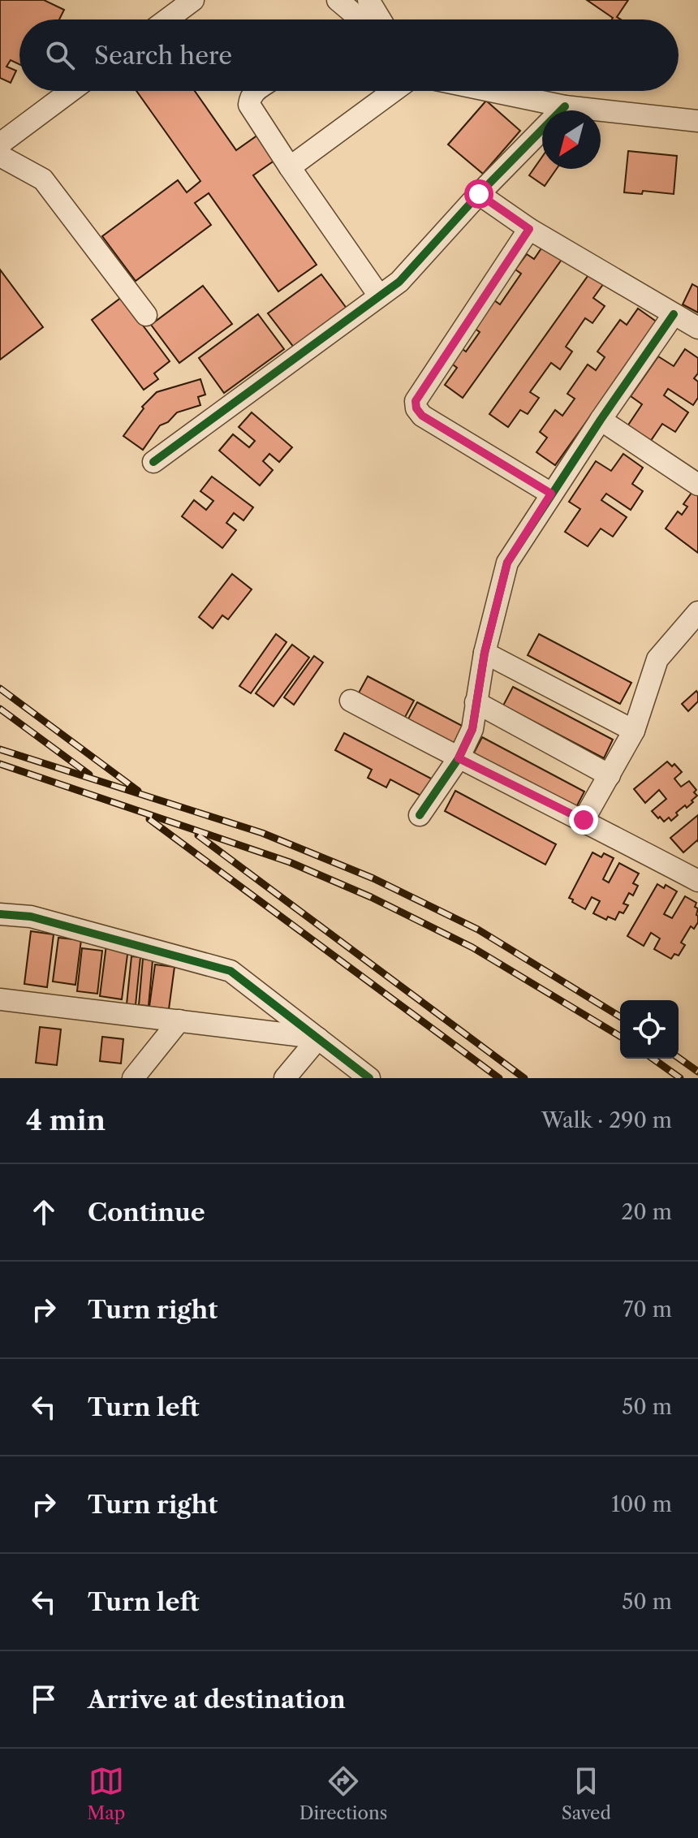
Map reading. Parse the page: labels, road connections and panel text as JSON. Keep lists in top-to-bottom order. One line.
{"north":"bottom left","page":{"search":"Search here","heading":["4 min","Walk · 290 m"],"list":[["Continue","20 m"],["Turn right","70 m"],["Turn left","50 m"],["Turn right","100 m"],["Turn left","50 m"],"Arrive at destination"],"nav":["Map","Directions","Saved"]}}
